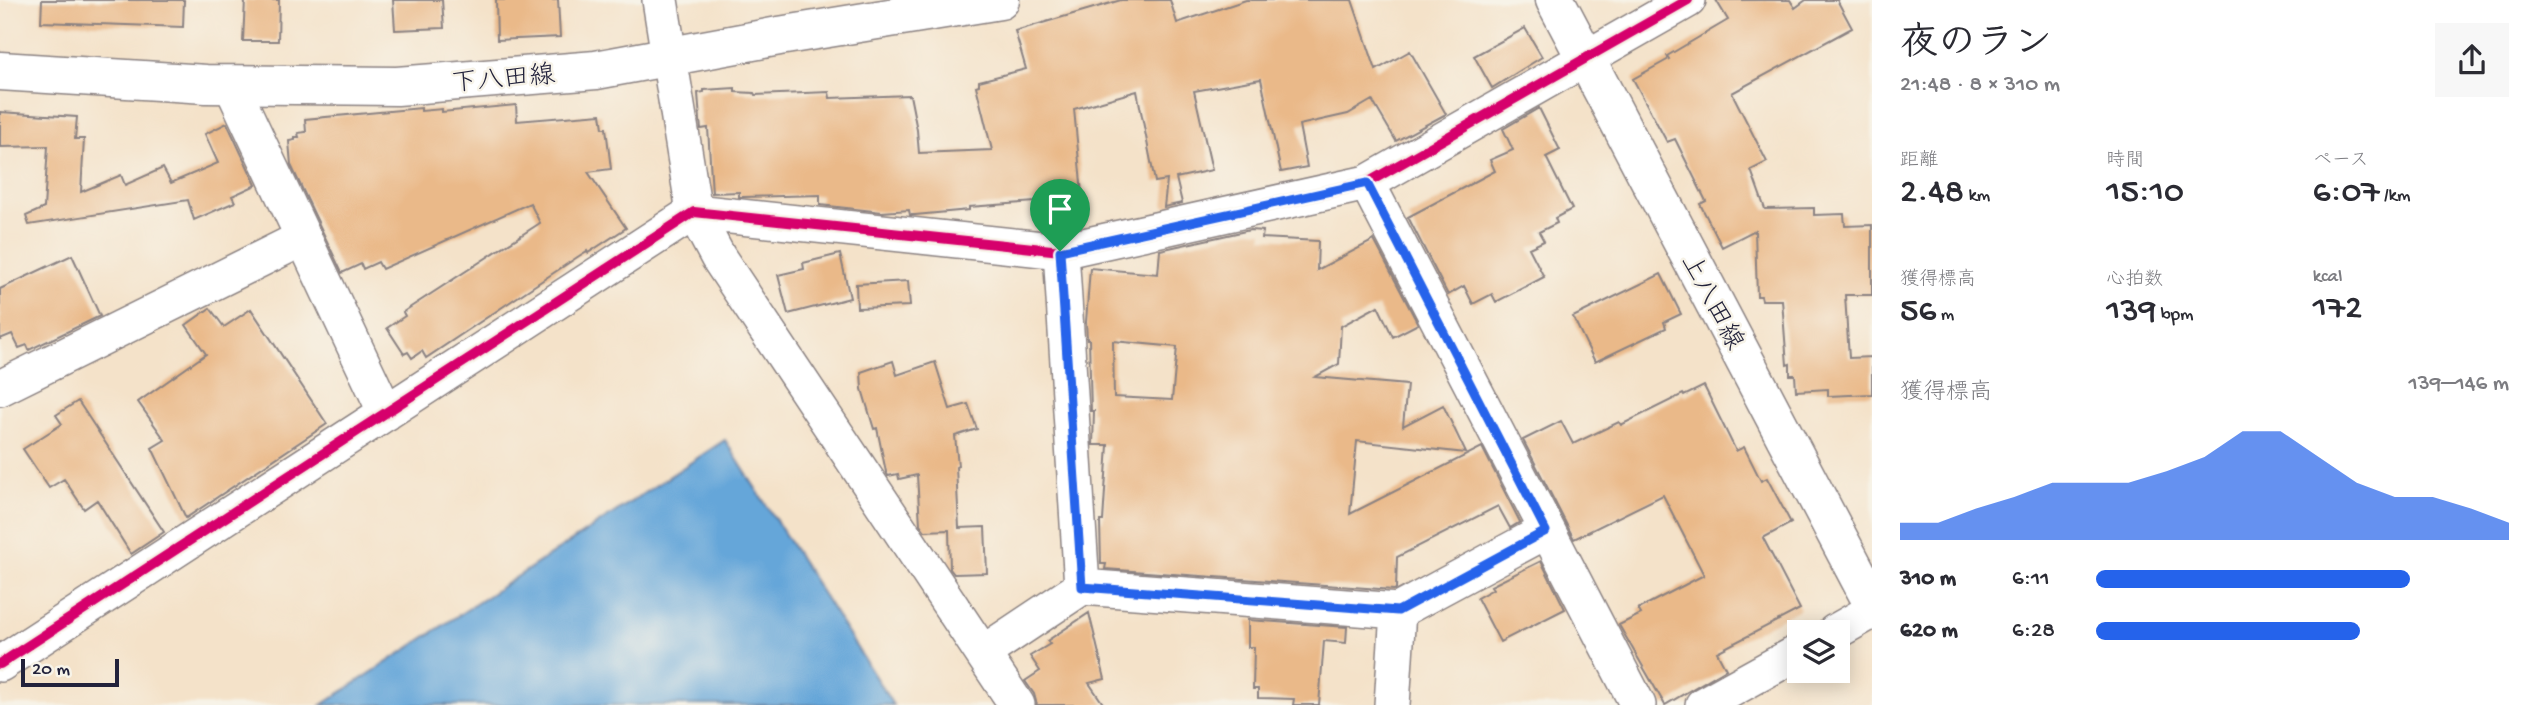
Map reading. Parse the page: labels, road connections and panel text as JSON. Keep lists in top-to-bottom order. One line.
{"streets":{"street":["下八田線","上八田線"]},"scale_bar":"20 m","page":{"heading":["夜のラン","21:48 · 8 × 310 m"],"stats":[["距離","2.48 km"],["時間","15:10"],["ペース","6:07 /km"],["獲得標高","56 m"],["心拍数","139 bpm"],["kcal","172"]],"chart":["獲得標高","139–146 m"],"list":[{"name":"310 m","note":"6:11"},{"name":"620 m","note":"6:28"}],"scale":"20 m"}}
